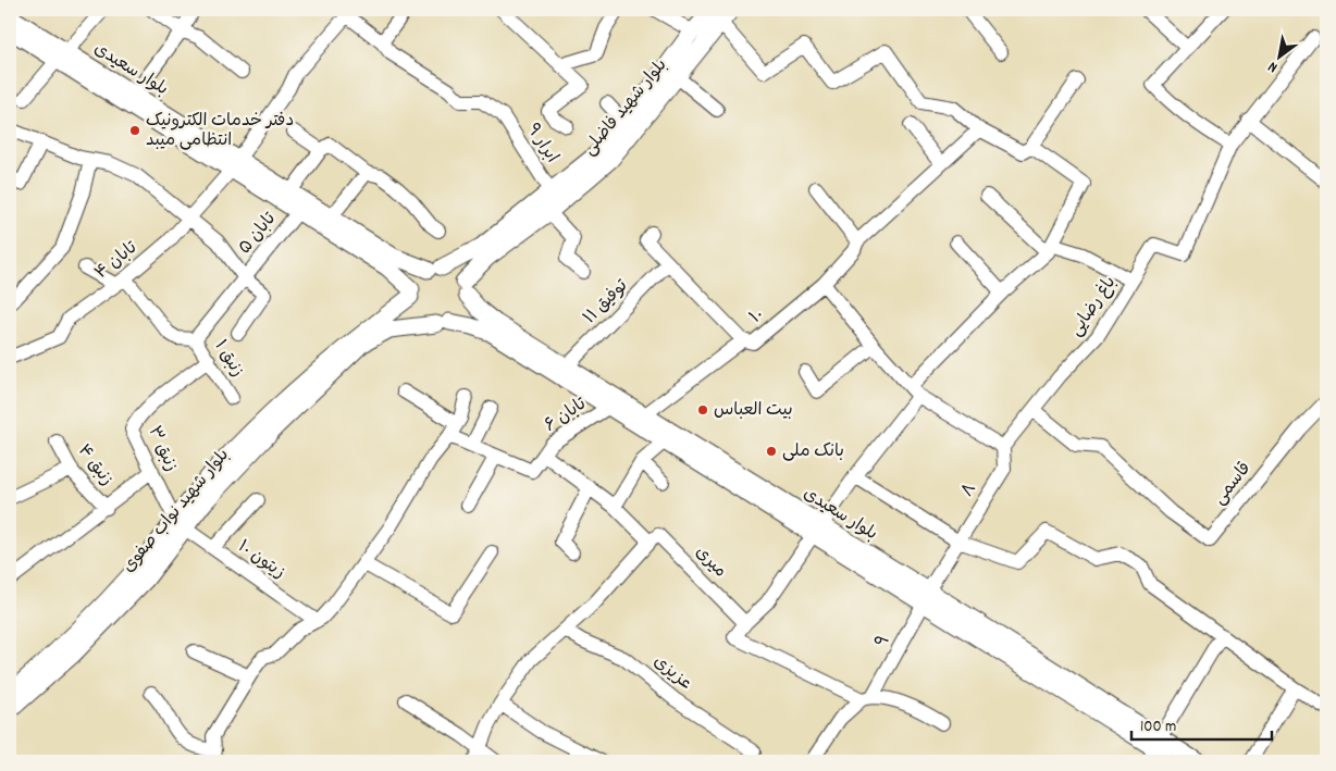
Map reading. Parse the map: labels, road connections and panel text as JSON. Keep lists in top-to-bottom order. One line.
{"streets":{"main road":["بلوار سعیدی","بلوار شهید فاضلی","بلوار شهید نواب صفوی"],"street":["ابرار ۹","تابان ۵","تابان ۴","توفیق ۱۱","باغ رضایی","۱۰","زنبق ۱","تابان ۶","زنبق ۳","زنبق ۴","قاسمی","۸","زیتون ۱۰","میری","۹","عزیزی"]},"crossings":[["بلوار سعیدی","بلوار شهید فاضلی"],["بلوار سعیدی","تابان ۵"],["بلوار سعیدی","تابان ۴"],["بلوار سعیدی","توفیق ۱۱"],["بلوار سعیدی","۱۰"],["بلوار سعیدی","تابان ۶"],["بلوار سعیدی","۸"],["بلوار سعیدی","بلوار شهید نواب صفوی"],["بلوار سعیدی","۹"],["بلوار شهید فاضلی","ابرار ۹"],["بلوار شهید فاضلی","بلوار شهید نواب صفوی"],["تابان ۵","زنبق ۱"],["باغ رضایی","قاسمی"],["زنبق ۱","زنبق ۳"],["زنبق ۳","بلوار شهید نواب صفوی"],["زنبق ۳","زیتون ۱۰"],["۸","۹"],["بلوار شهید نواب صفوی","زیتون ۱۰"]],"places":["دفتر خدمات الکترونیک انتظامی میبد","بیت العباس","بانک ملی"],"scale_bar":"100 m","north":"bottom left"}
